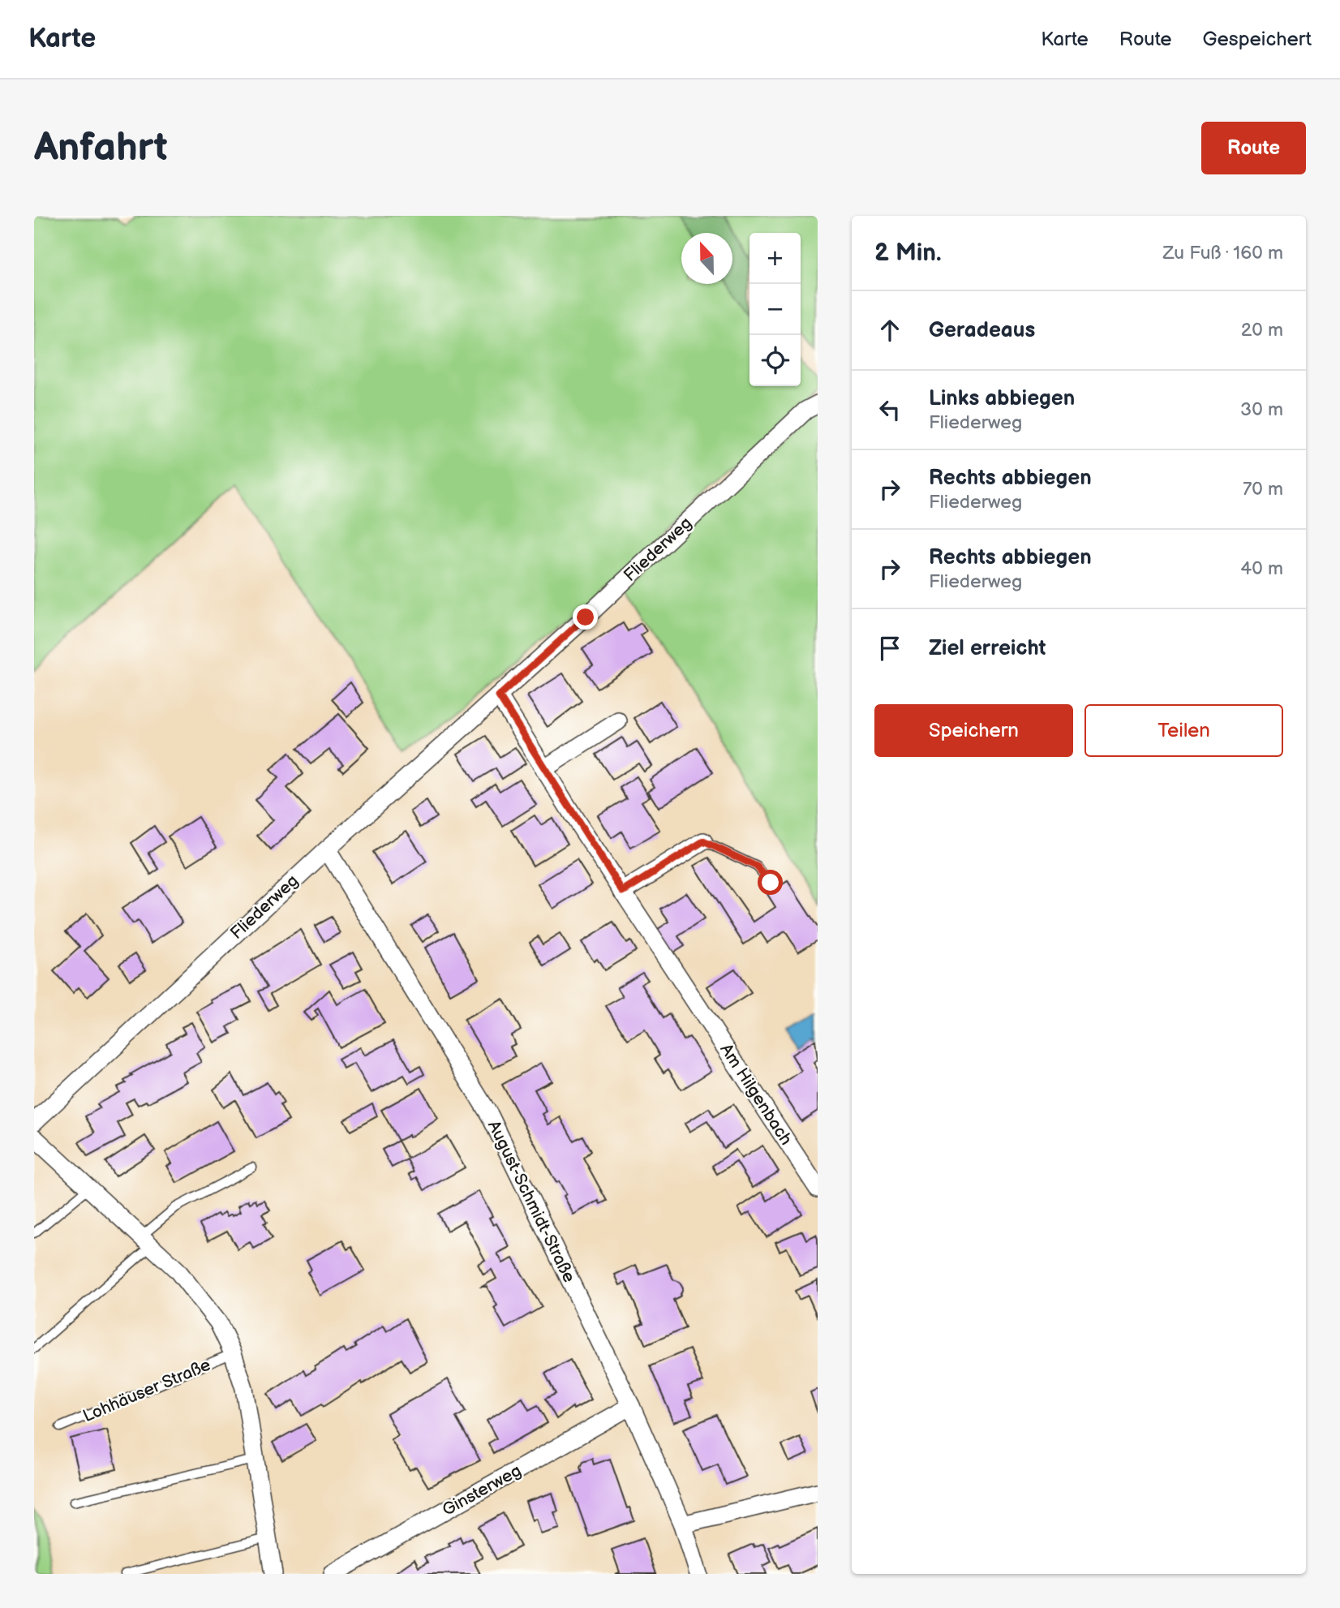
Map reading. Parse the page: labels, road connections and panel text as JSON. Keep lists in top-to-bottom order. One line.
{"streets":{"street":["Fliederweg","Am Hilgenbach","August-Schmidt-Straße","Lohhäuser Straße","Ginsterweg"]},"crossings":[["Fliederweg","August-Schmidt-Straße"],["August-Schmidt-Straße","Ginsterweg"]],"north":"top","page":{"header":"Karte","nav":["Karte","Route","Gespeichert"],"buttons":["Route",["Speichern","Teilen"]],"title":"Anfahrt","heading":["2 Min.","Zu Fuß · 160 m"],"map_buttons":["+","−"],"list":[["Geradeaus","20 m"],["Links abbiegen","Fliederweg","30 m"],["Rechts abbiegen","Fliederweg","70 m"],["Rechts abbiegen","Fliederweg","40 m"],"Ziel erreicht"]}}
